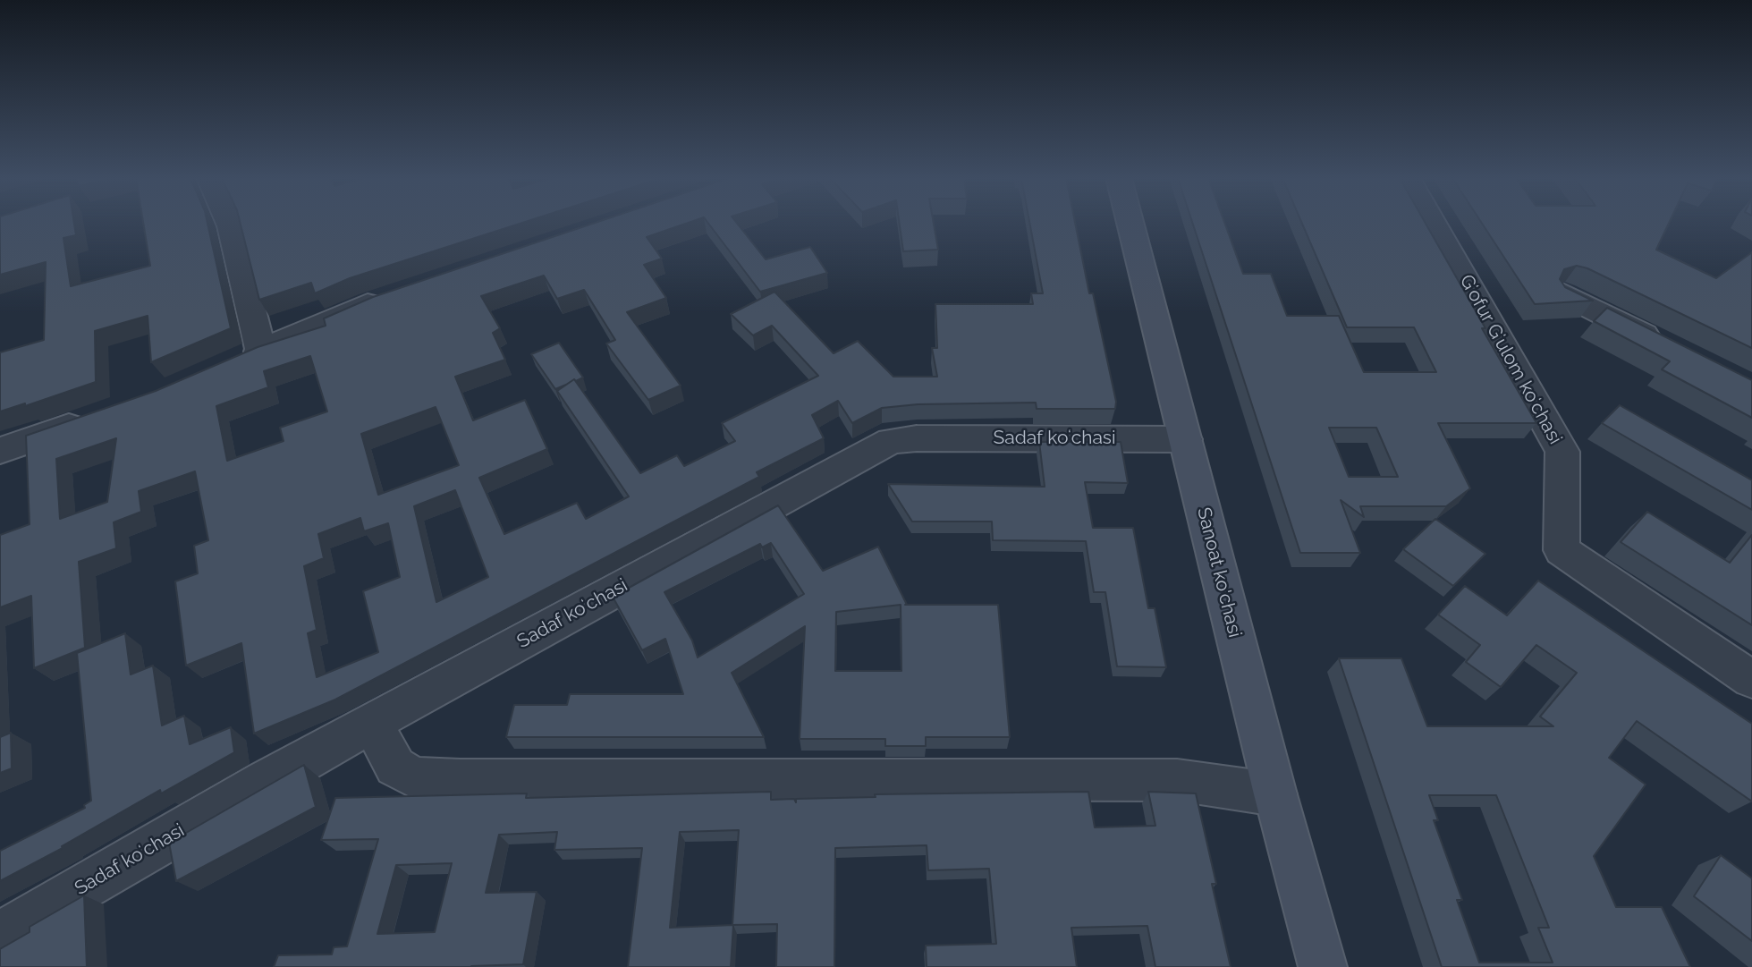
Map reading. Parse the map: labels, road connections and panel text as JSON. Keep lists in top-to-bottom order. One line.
{"streets":{"main road":["Sanoat ko'chasi"],"street":["Gʻofur Gʻulom koʻchasi","Sadaf koʻchasi"]},"crossings":[["Sadaf koʻchasi","Sanoat ko'chasi"]]}
